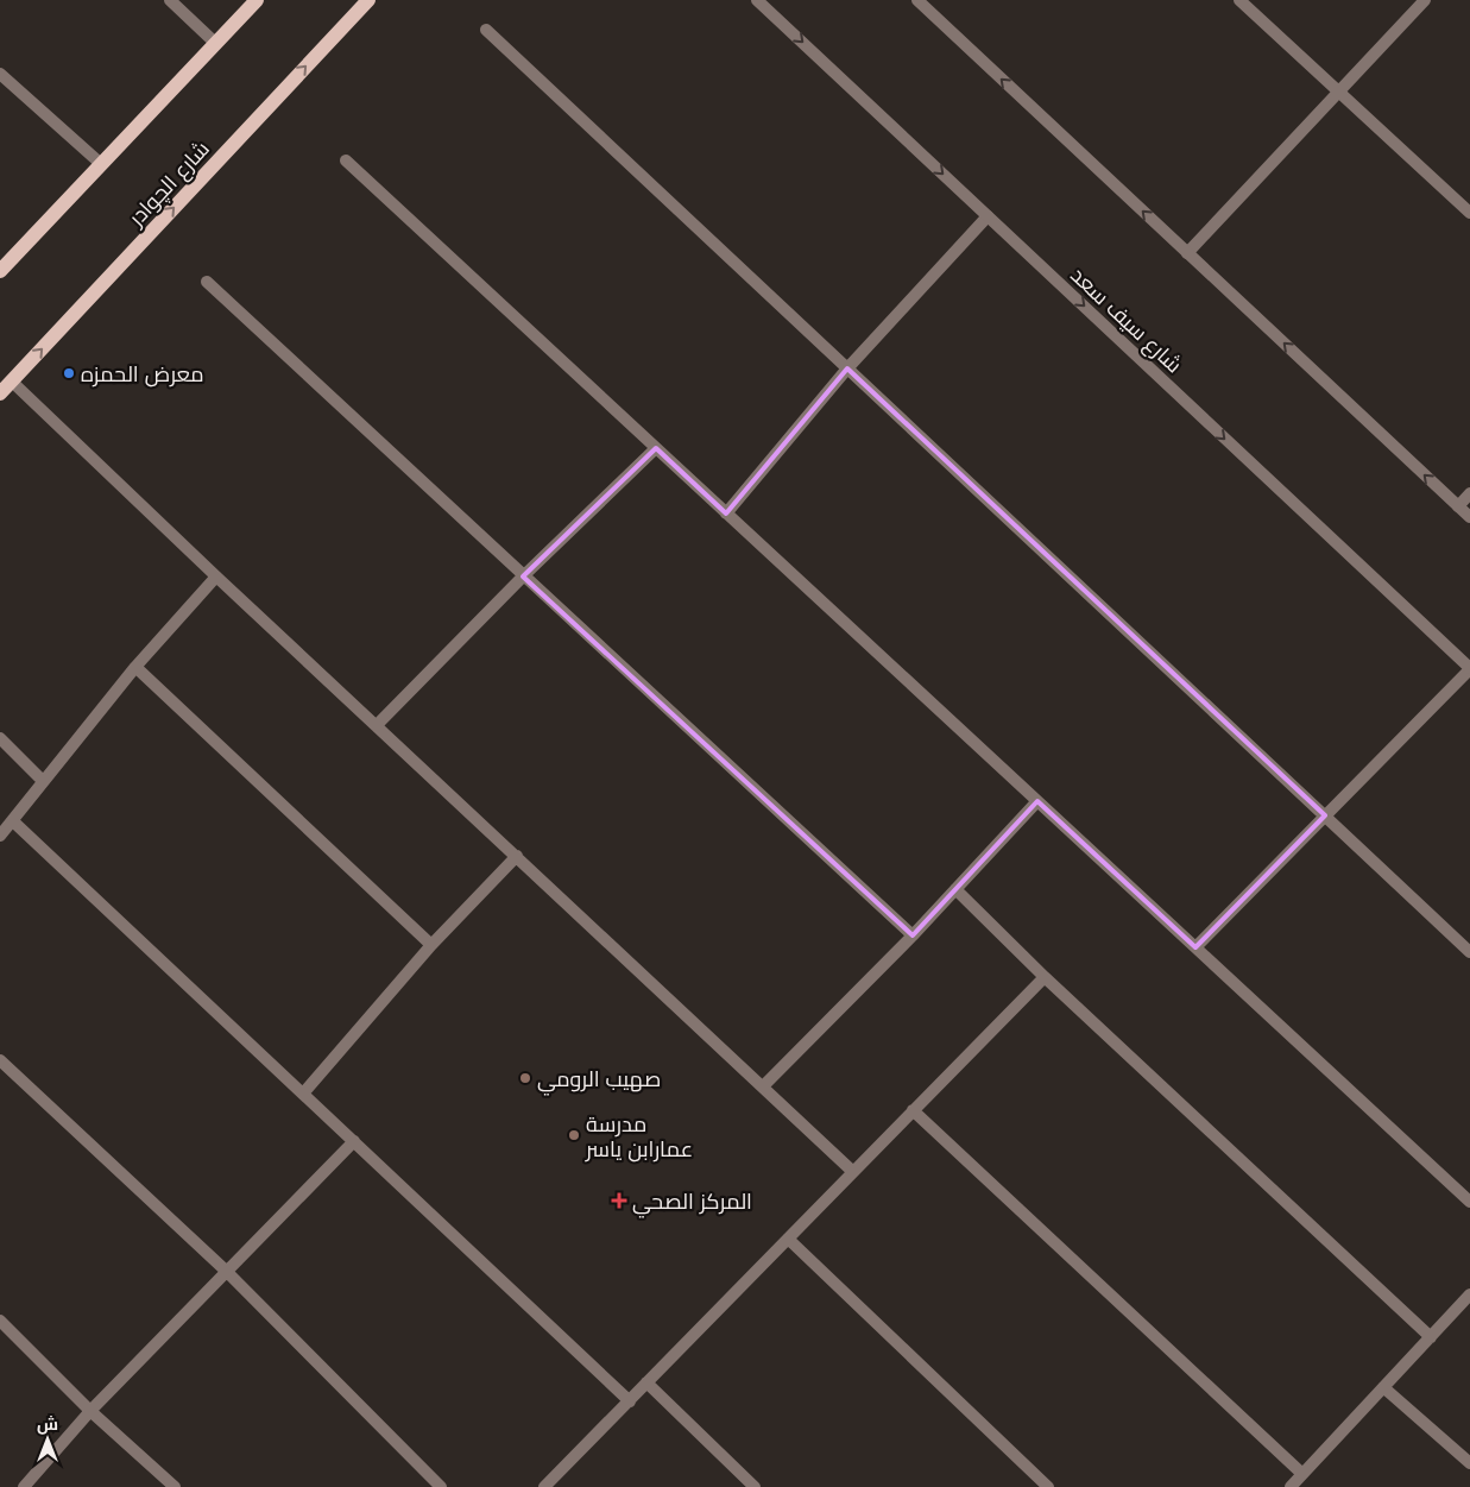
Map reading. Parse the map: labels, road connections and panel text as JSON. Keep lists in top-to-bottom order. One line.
{"streets":{"main road":["شارع الچوادر"],"street":["شارع سيف سعد"]},"one_way":["شارع سيف سعد"],"places":{"other":["معرض الحمزه","صهيب الرومي","مدرسة عمارابن ياسر"],"health":["المركز الصحي"]},"north":"top"}
